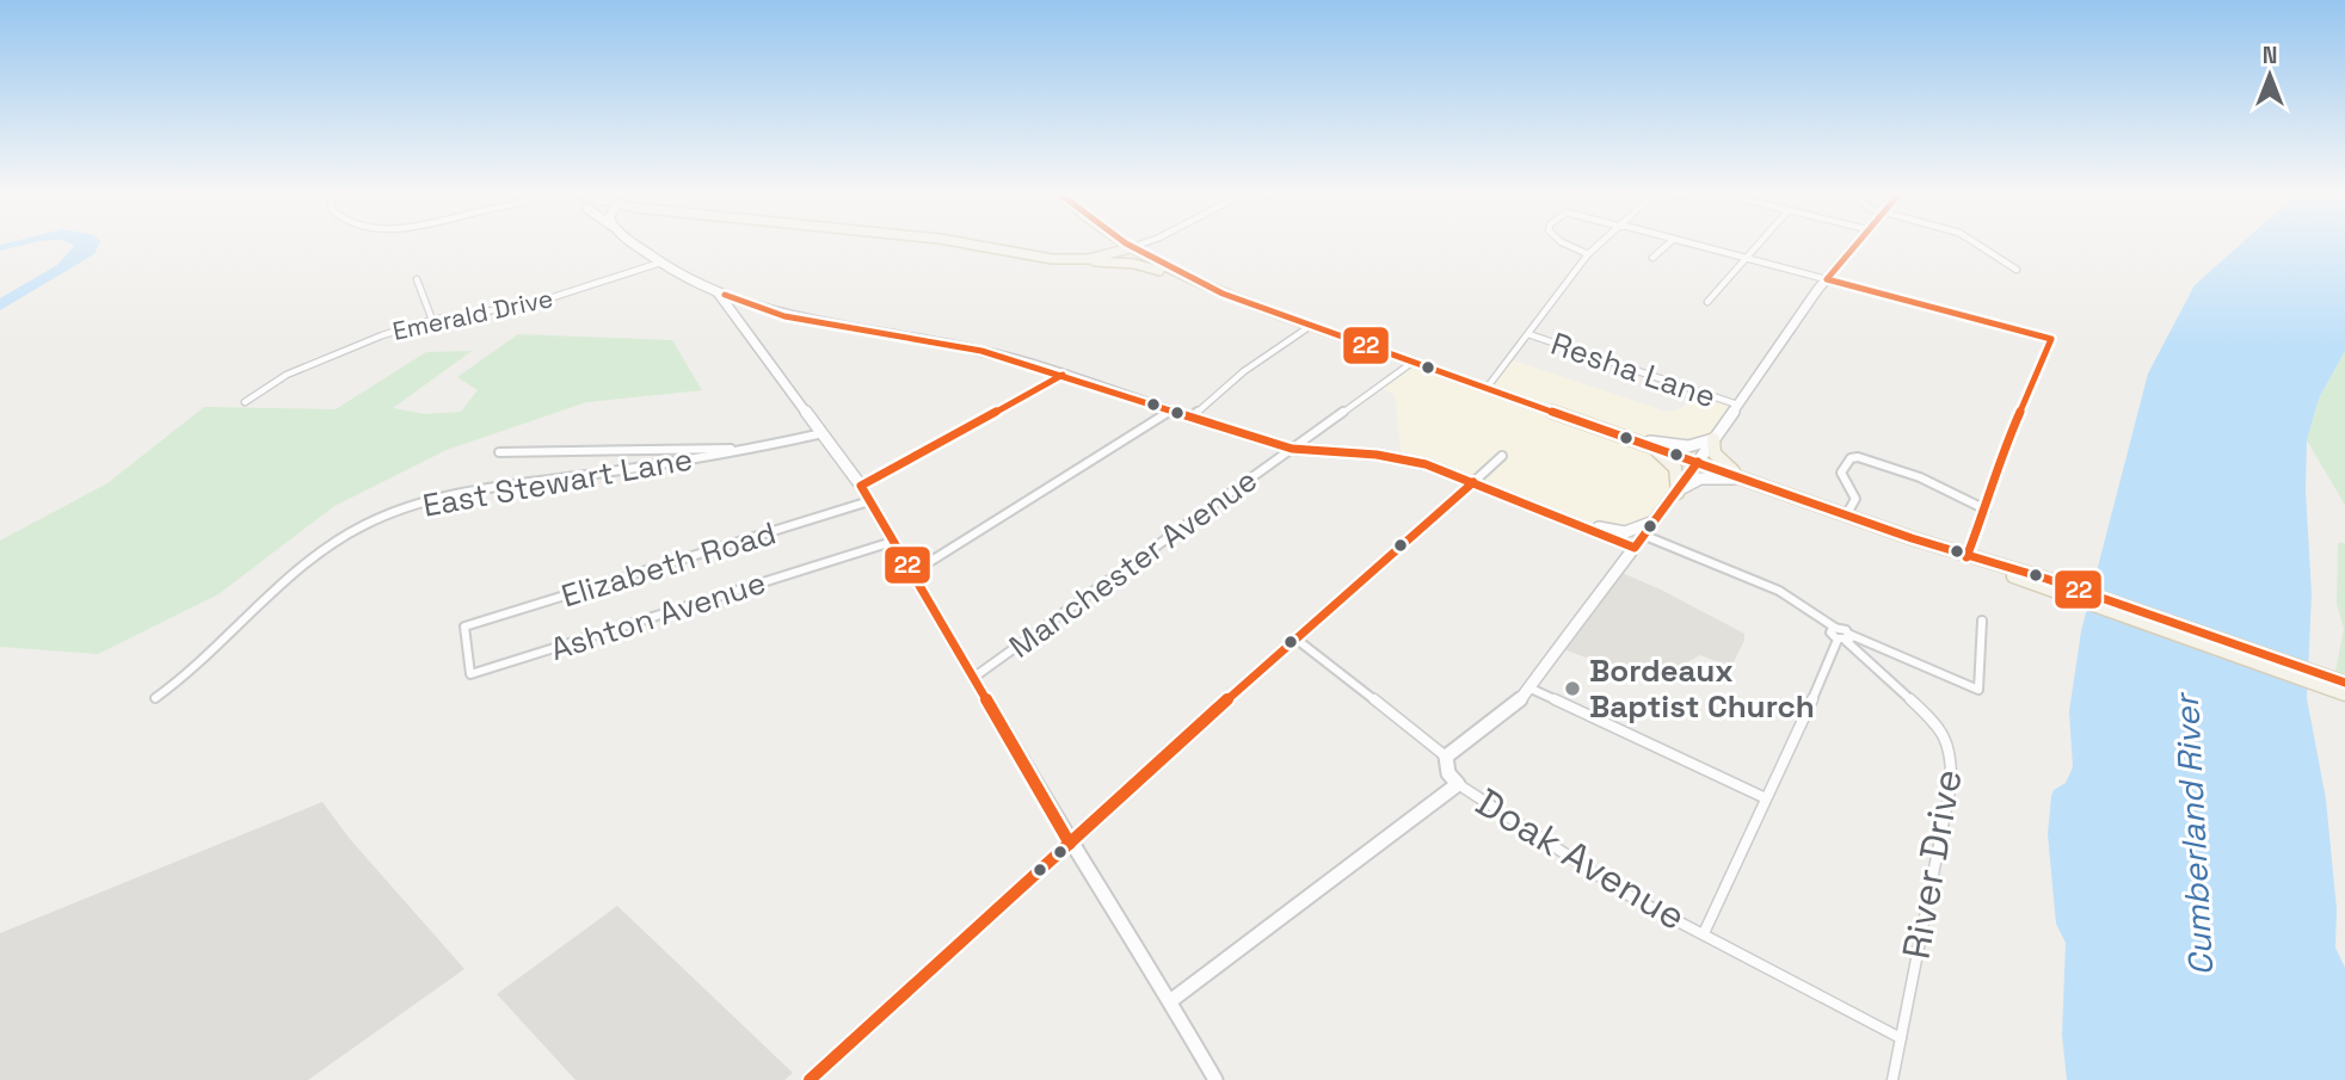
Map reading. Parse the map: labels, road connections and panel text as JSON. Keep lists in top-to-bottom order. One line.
{"streets":{"street":["Emerald Drive","Resha Lane","East Stewart Lane","Manchester Avenue","Elizabeth Road","Ashton Avenue","Doak Avenue","River Drive"]},"crossings":[["Elizabeth Road","Ashton Avenue"],["Doak Avenue","River Drive"]],"water":["Cumberland River"],"places":["Bordeaux Baptist Church"],"lines":["transit line 22"],"north":"top"}
